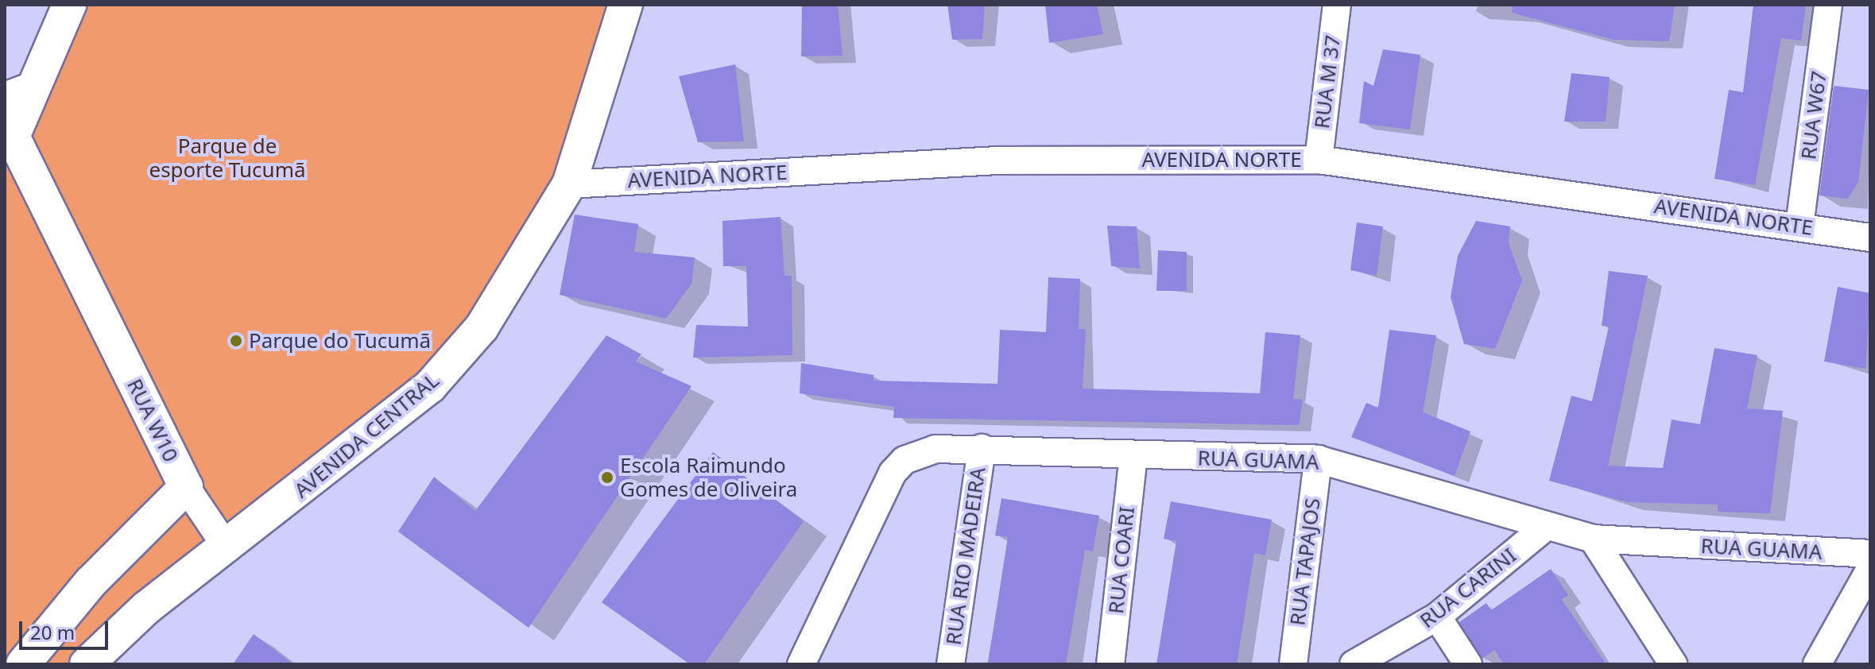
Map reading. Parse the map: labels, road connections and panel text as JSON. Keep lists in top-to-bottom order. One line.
{"streets":{"street":["RUA M 37","RUA W67","AVENIDA NORTE","RUA W10","AVENIDA CENTRAL","RUA GUAMA","RUA RIO MADEIRA","RUA COARI","RUA TAPAJOS","RUA CARINI"]},"crossings":[["RUA M 37","AVENIDA NORTE"],["RUA W67","AVENIDA NORTE"],["AVENIDA NORTE","AVENIDA CENTRAL"],["RUA GUAMA","RUA RIO MADEIRA"],["RUA GUAMA","RUA COARI"],["RUA GUAMA","RUA TAPAJOS"],["RUA GUAMA","RUA CARINI"]],"parks":["Parque de esporte Tucumã"],"places":["Parque do Tucumã","Escola Raimundo Gomes de Oliveira"],"scale_bar":"20 m"}
